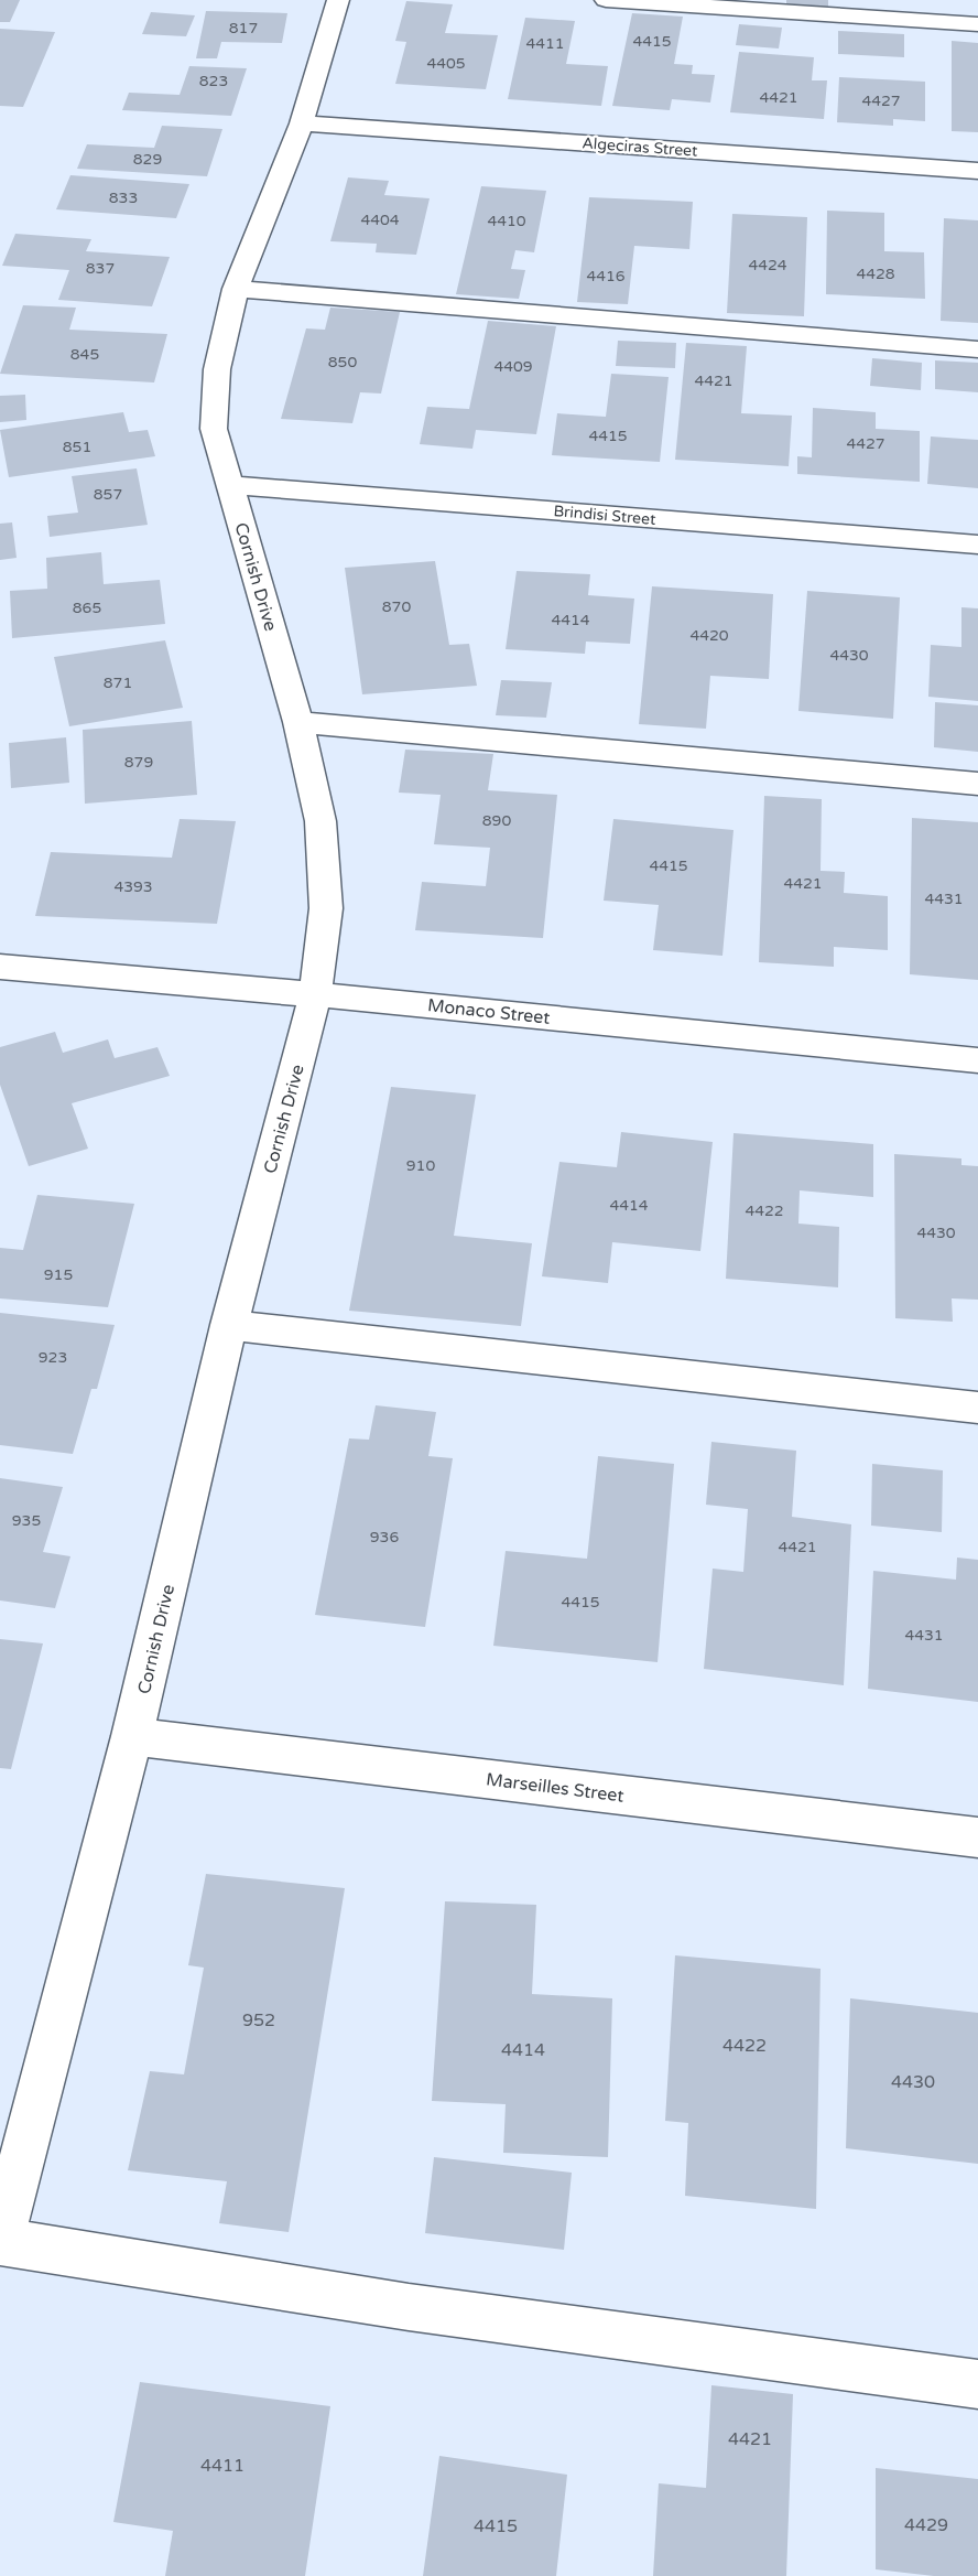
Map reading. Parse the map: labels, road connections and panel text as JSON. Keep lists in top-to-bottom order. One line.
{"streets":{"street":["Algeciras Street","Brindisi Street","Cornish Drive","Monaco Street","Marseilles Street"]},"crossings":[["Algeciras Street","Cornish Drive"],["Brindisi Street","Cornish Drive"],["Cornish Drive","Monaco Street"],["Cornish Drive","Marseilles Street"]],"house_numbers":["817","4415","4411","4405","823","4421","4427","829","833","4404","4410","4424","837","4428","4416","845","850","4409","4421","4415","4427","851","857","870","865","4414","4420","4430","871","879","890","4415","4421","4393","4431","910","4414","4422","4430","915","923","935","936","4421","4415","4431","952","4422","4414","4430","4421","4411","4429","4415"]}
